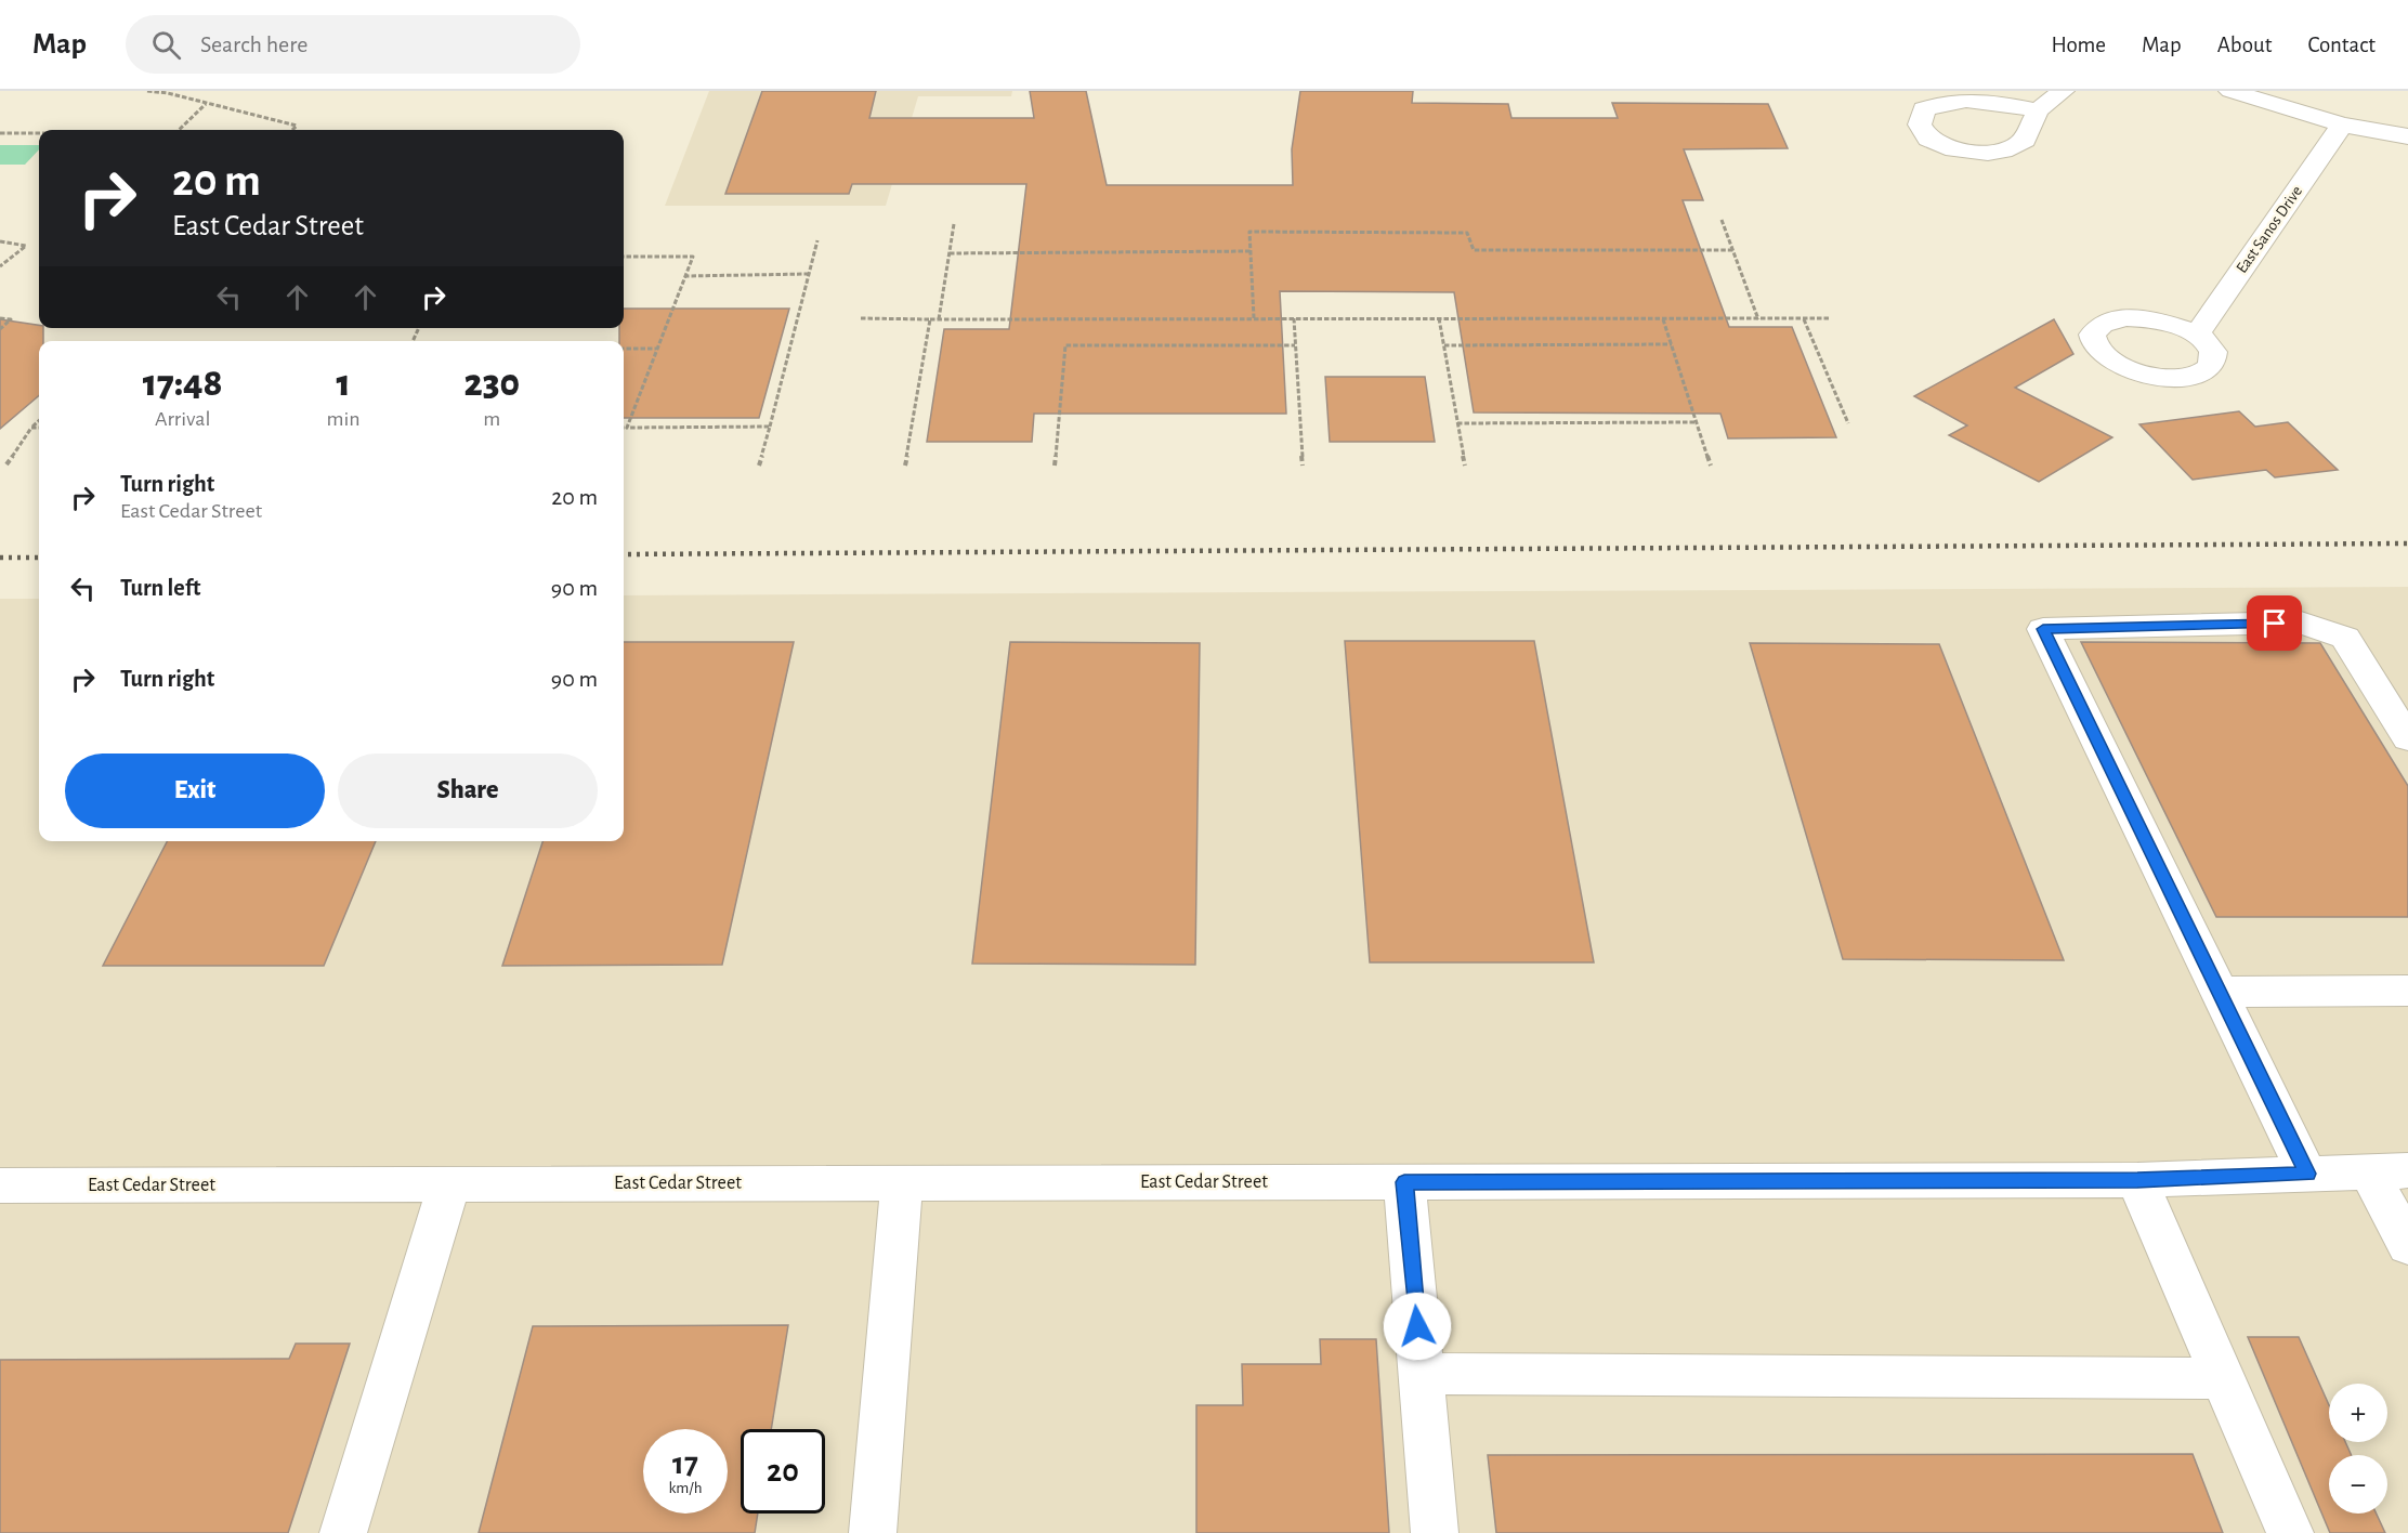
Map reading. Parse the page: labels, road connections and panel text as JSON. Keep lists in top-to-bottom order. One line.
{"streets":{"street":["East Sanos Drive","East Cedar Street"]},"page":{"header":"Map","search":"Search here","nav":["Home","Map","About","Contact"],"turn":["20 m","East Cedar Street"],"eta":["17:48","Arrival","1","min","230","m"],"list":[{"name":"Turn right","note":"East Cedar Street","value":"20 m"},{"name":"Turn left","value":"90 m"},{"name":"Turn right","value":"90 m"}],"buttons":["Exit","Share"],"map_buttons":["+","−"],"speed":"17 km/h","limit":"20"}}
